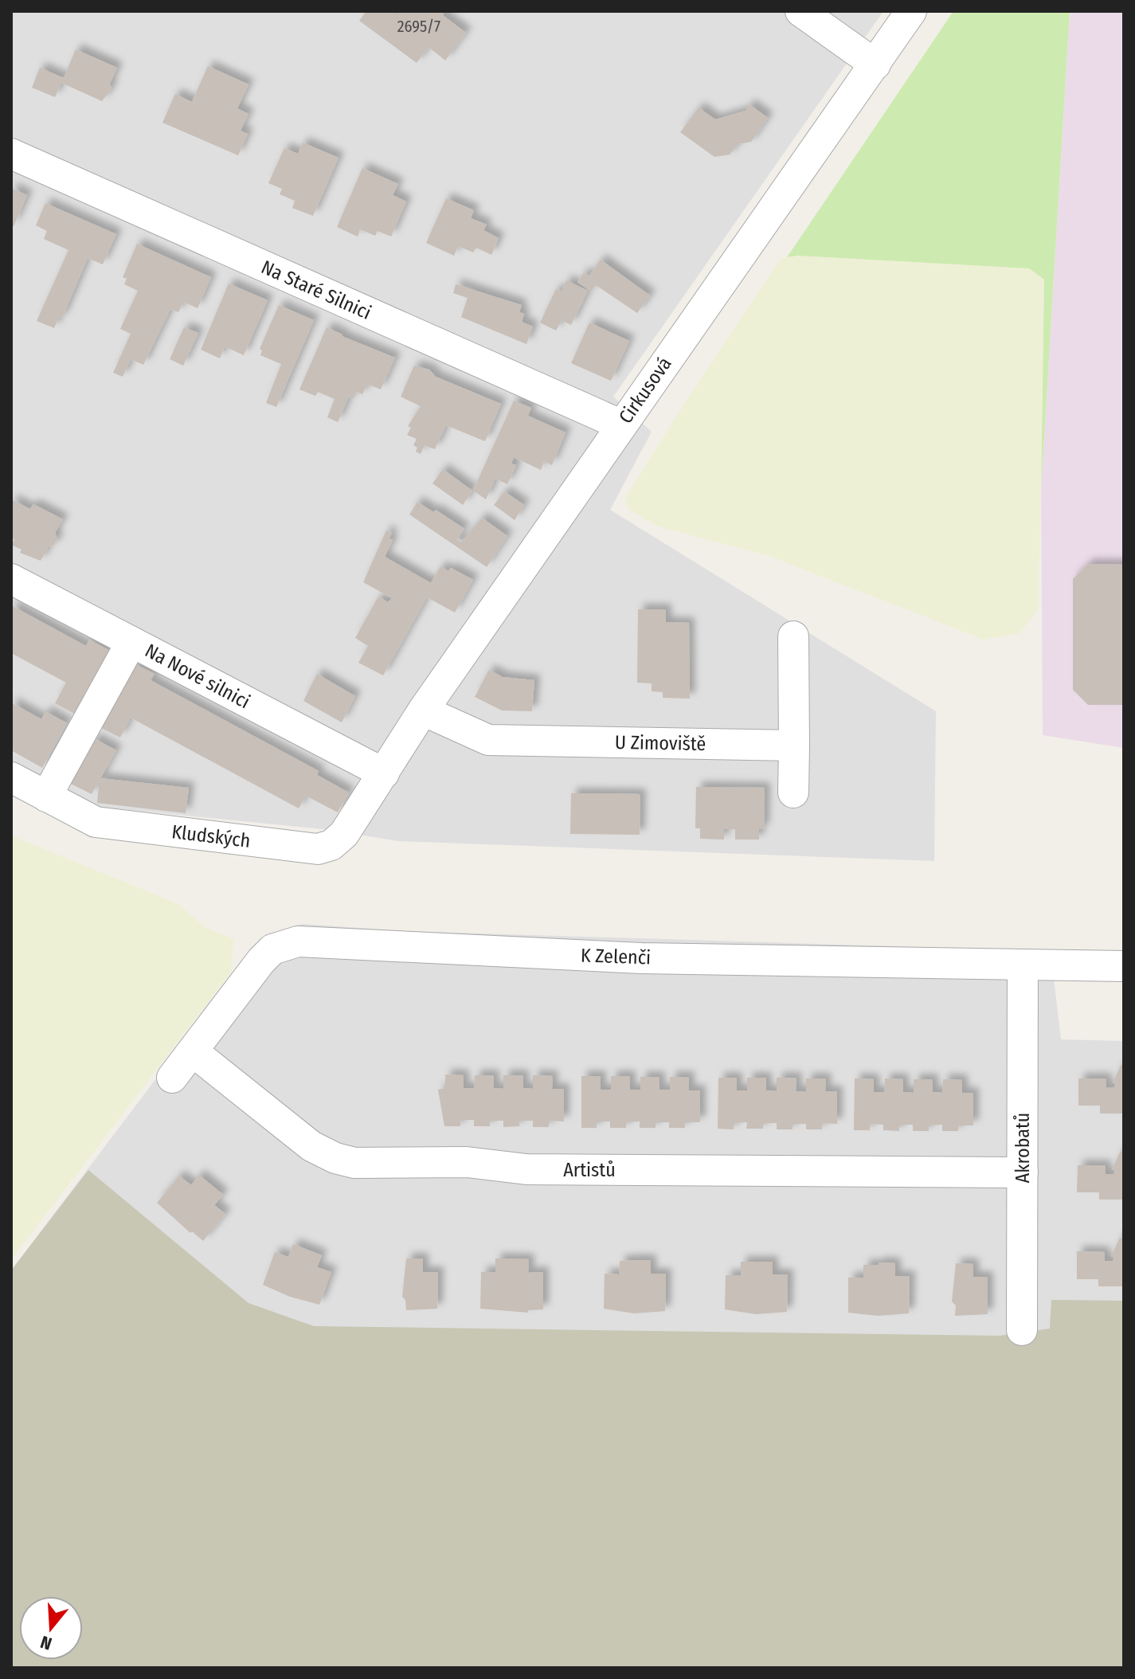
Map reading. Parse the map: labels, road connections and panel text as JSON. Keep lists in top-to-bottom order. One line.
{"streets":{"street":["Na Staré Silnici","Cirkusová","Na Nové silnici","U Zimoviště","Kludských","K Zelenči","Akrobatů","Artistů"]},"crossings":[["Na Staré Silnici","Cirkusová"],["Cirkusová","Na Nové silnici"],["Cirkusová","U Zimoviště"],["Cirkusová","Kludských"],["Na Nové silnici","Kludských"],["K Zelenči","Akrobatů"],["K Zelenči","Artistů"],["Akrobatů","Artistů"]],"house_numbers":["2695/7"],"north":"bottom"}
